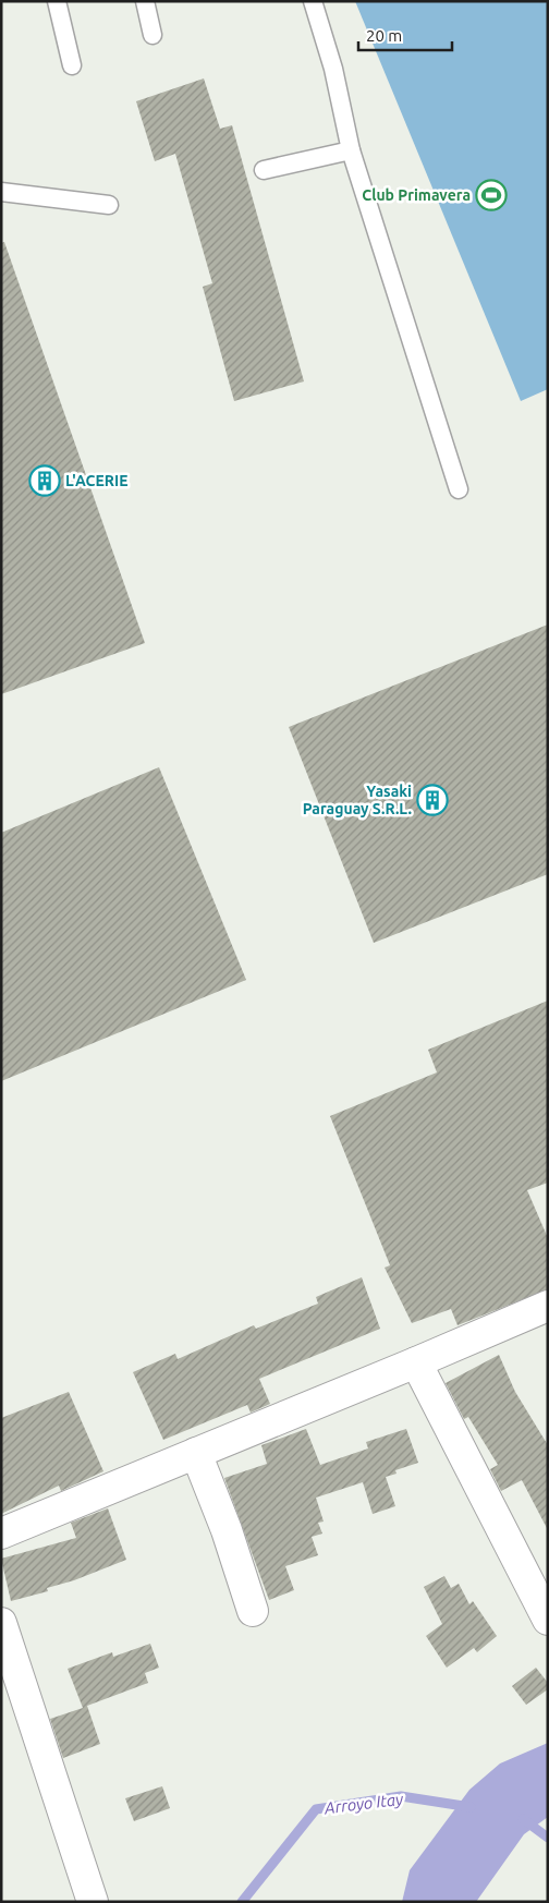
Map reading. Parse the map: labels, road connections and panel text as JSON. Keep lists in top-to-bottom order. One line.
{"water":["Arroyo Itay"],"places":{"sports":["Club Primavera"],"building":["L'ACERIE","Yasaki Paraguay S.R.L."]},"scale_bar":"20 m"}
